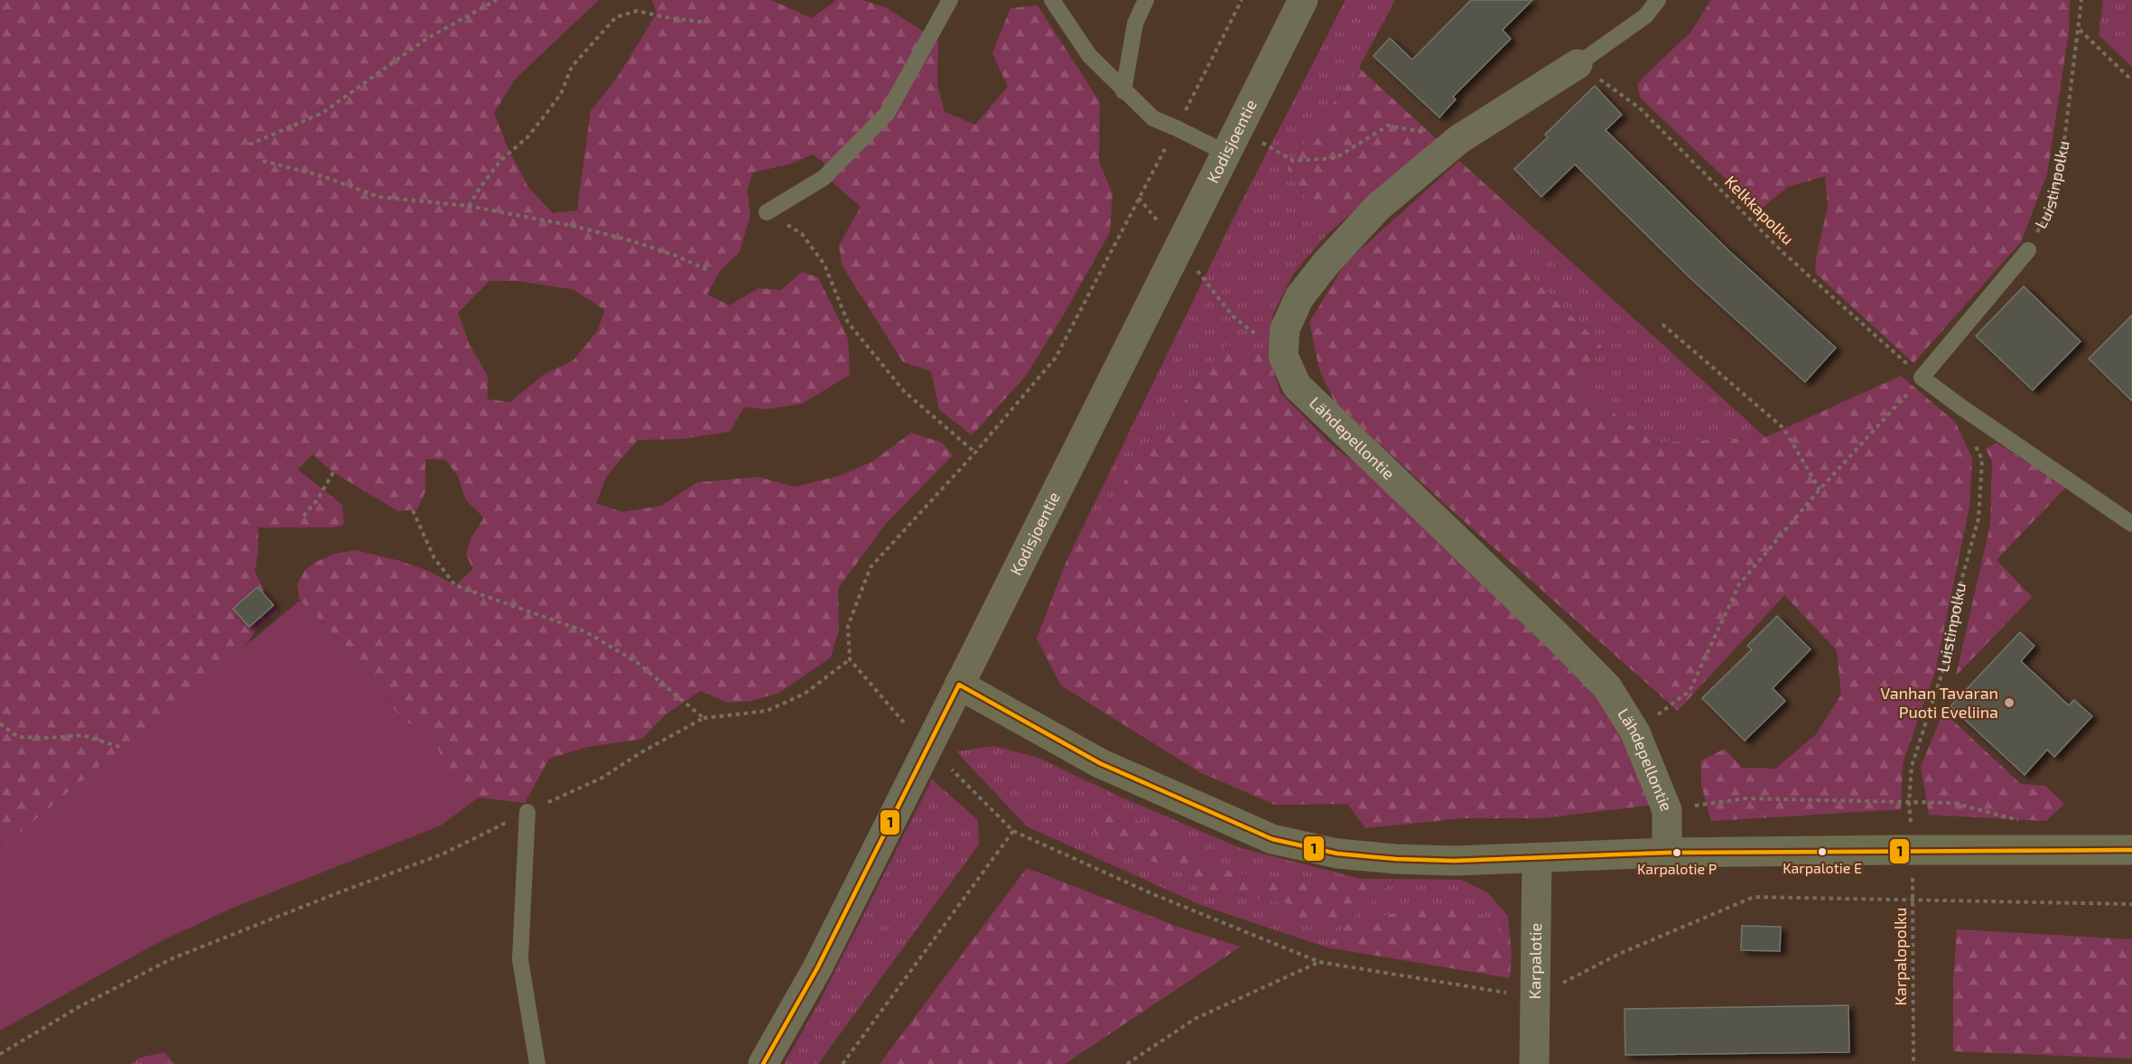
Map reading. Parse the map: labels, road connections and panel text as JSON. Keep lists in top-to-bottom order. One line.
{"streets":{"street":["Kodisjoentie","Lähdepellontie","Karpalotie"],"lane":["Luistinpolku"],"path":["Kelkkapolku","Karpalopolku"]},"crossings":[["Luistinpolku","Kelkkapolku"],["Luistinpolku","Karpalopolku"],["Kelkkapolku","Lähdepellontie"]],"places":["Vanhan Tavaran Puoti Eveliina","Karpalotie E","Karpalotie P"],"lines":["transit line 1"]}
